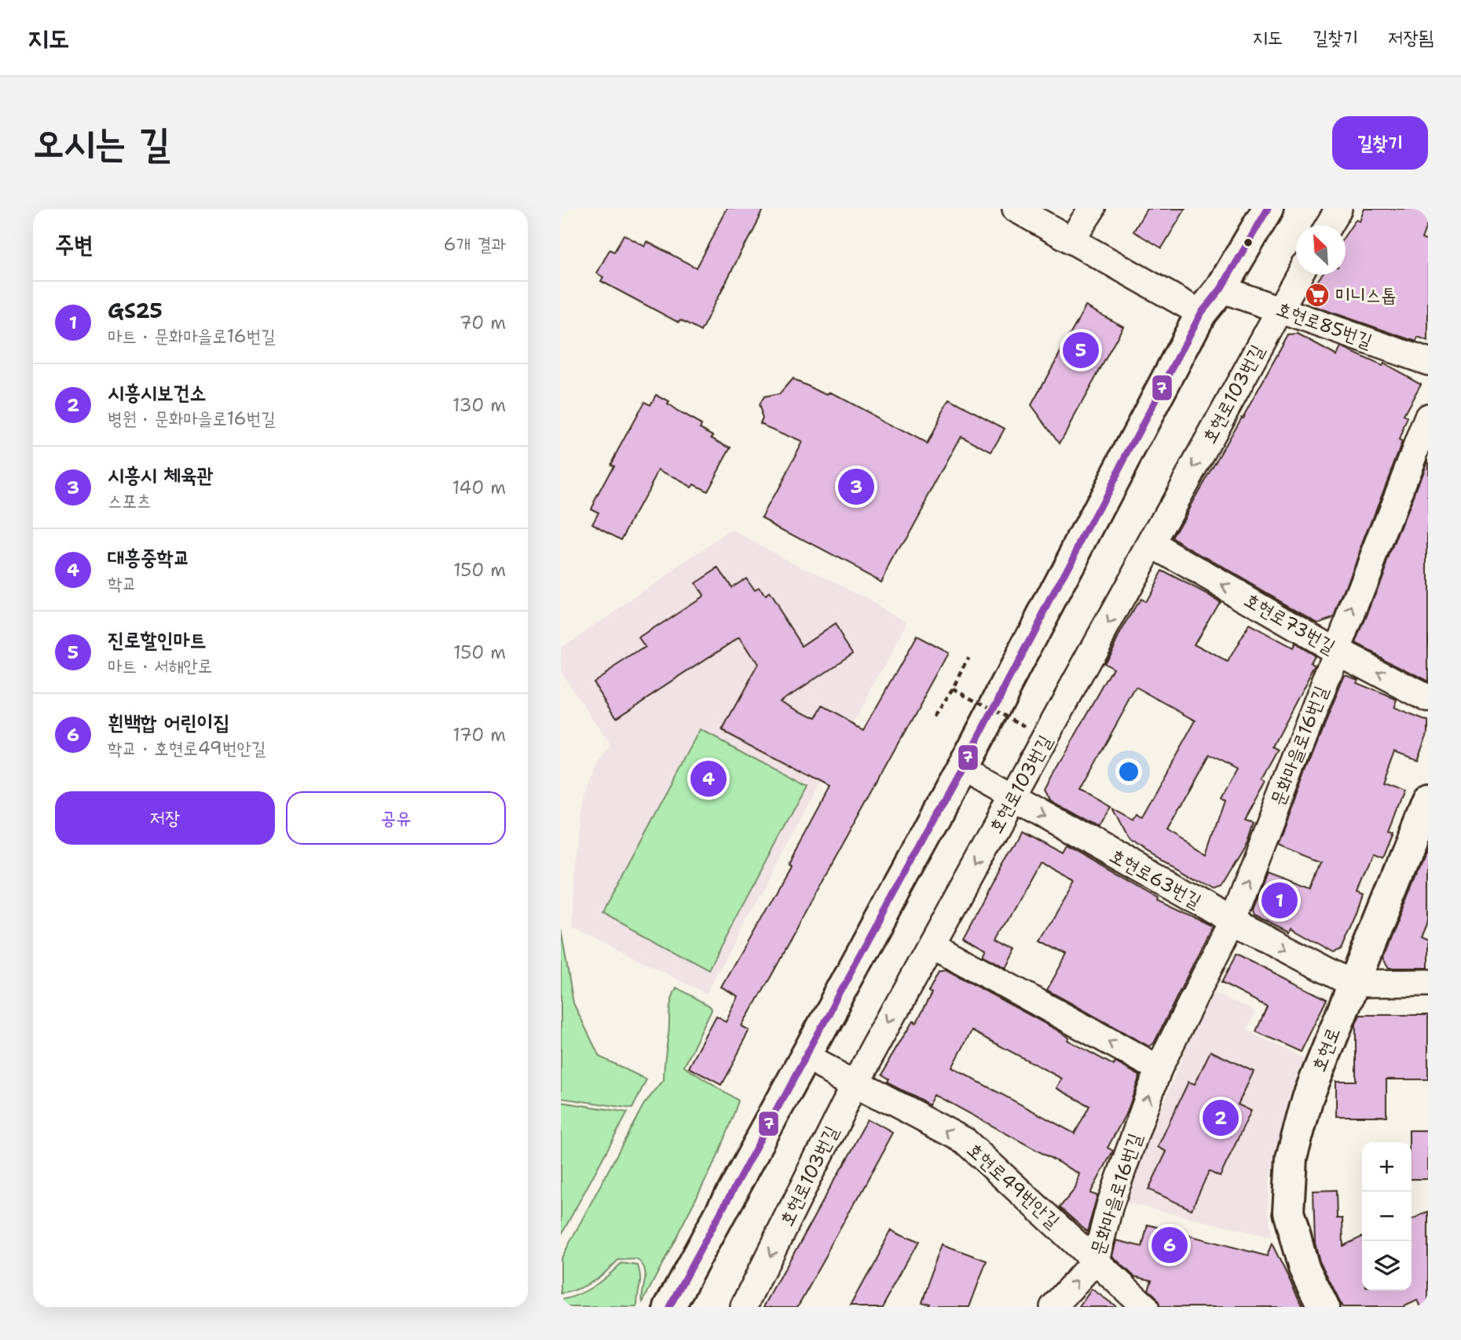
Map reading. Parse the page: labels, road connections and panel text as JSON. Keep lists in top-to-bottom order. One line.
{"streets":{"main road":["호현로"],"street":["호현로85번길","호현로103번길","호현로73번길","문화마을로16번길","호현로63번길","호현로49번안길"]},"crossings":[["호현로85번길","호현로103번길"],["호현로103번길","호현로73번길"],["호현로103번길","호현로63번길"],["호현로103번길","호현로49번안길"],["호현로73번길","문화마을로16번길"],["문화마을로16번길","호현로63번길"],["문화마을로16번길","호현로49번안길"],["호현로63번길","호현로"]],"one_way":["호현로103번길","호현로73번길","문화마을로16번길"],"places":{"supermarket":["미니스톱"]},"lines":["transit line 7"],"north":"top left","page":{"header":"지도","nav":["지도","길찾기","저장됨"],"buttons":["길찾기",["저장","공유"]],"title":"오시는 길","heading":["주변","6개 결과"],"list":[{"mark":"1","name":"GS25","note":"마트 · 문화마을로16번길","value":"70 m"},{"mark":"2","name":"시흥시보건소","note":"병원 · 문화마을로16번길","value":"130 m"},{"mark":"3","name":"시흥시 체육관","note":"스포츠","value":"140 m"},{"mark":"4","name":"대흥중학교","note":"학교","value":"150 m"},{"mark":"5","name":"진로할인마트","note":"마트 · 서해안로","value":"150 m"},{"mark":"6","name":"흰백합 어린이집","note":"학교 · 호현로49번안길","value":"170 m"}],"pins":["5","3","4","1","2","6"],"map_buttons":["+","−"]}}
